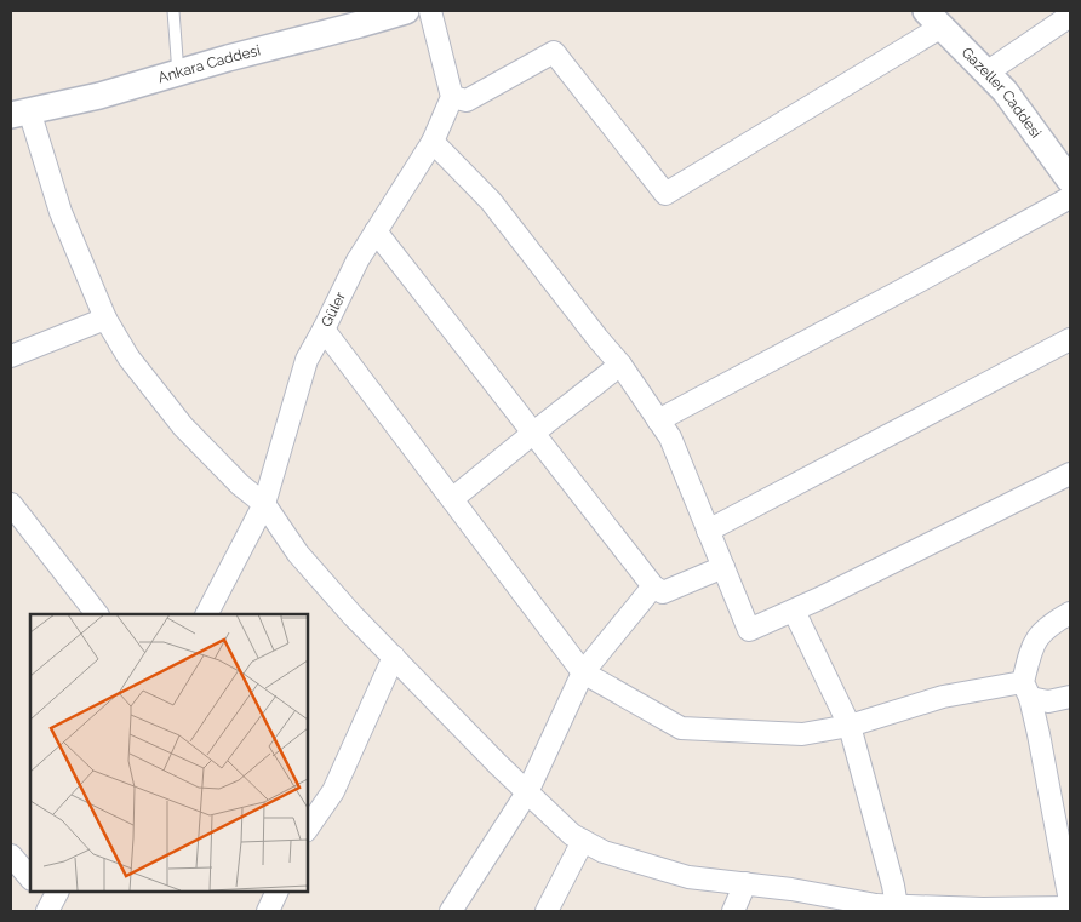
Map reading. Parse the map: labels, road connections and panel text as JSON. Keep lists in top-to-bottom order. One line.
{"streets":{"street":["Ankara Caddesi","Gazeller Caddesi","Güler"]}}
